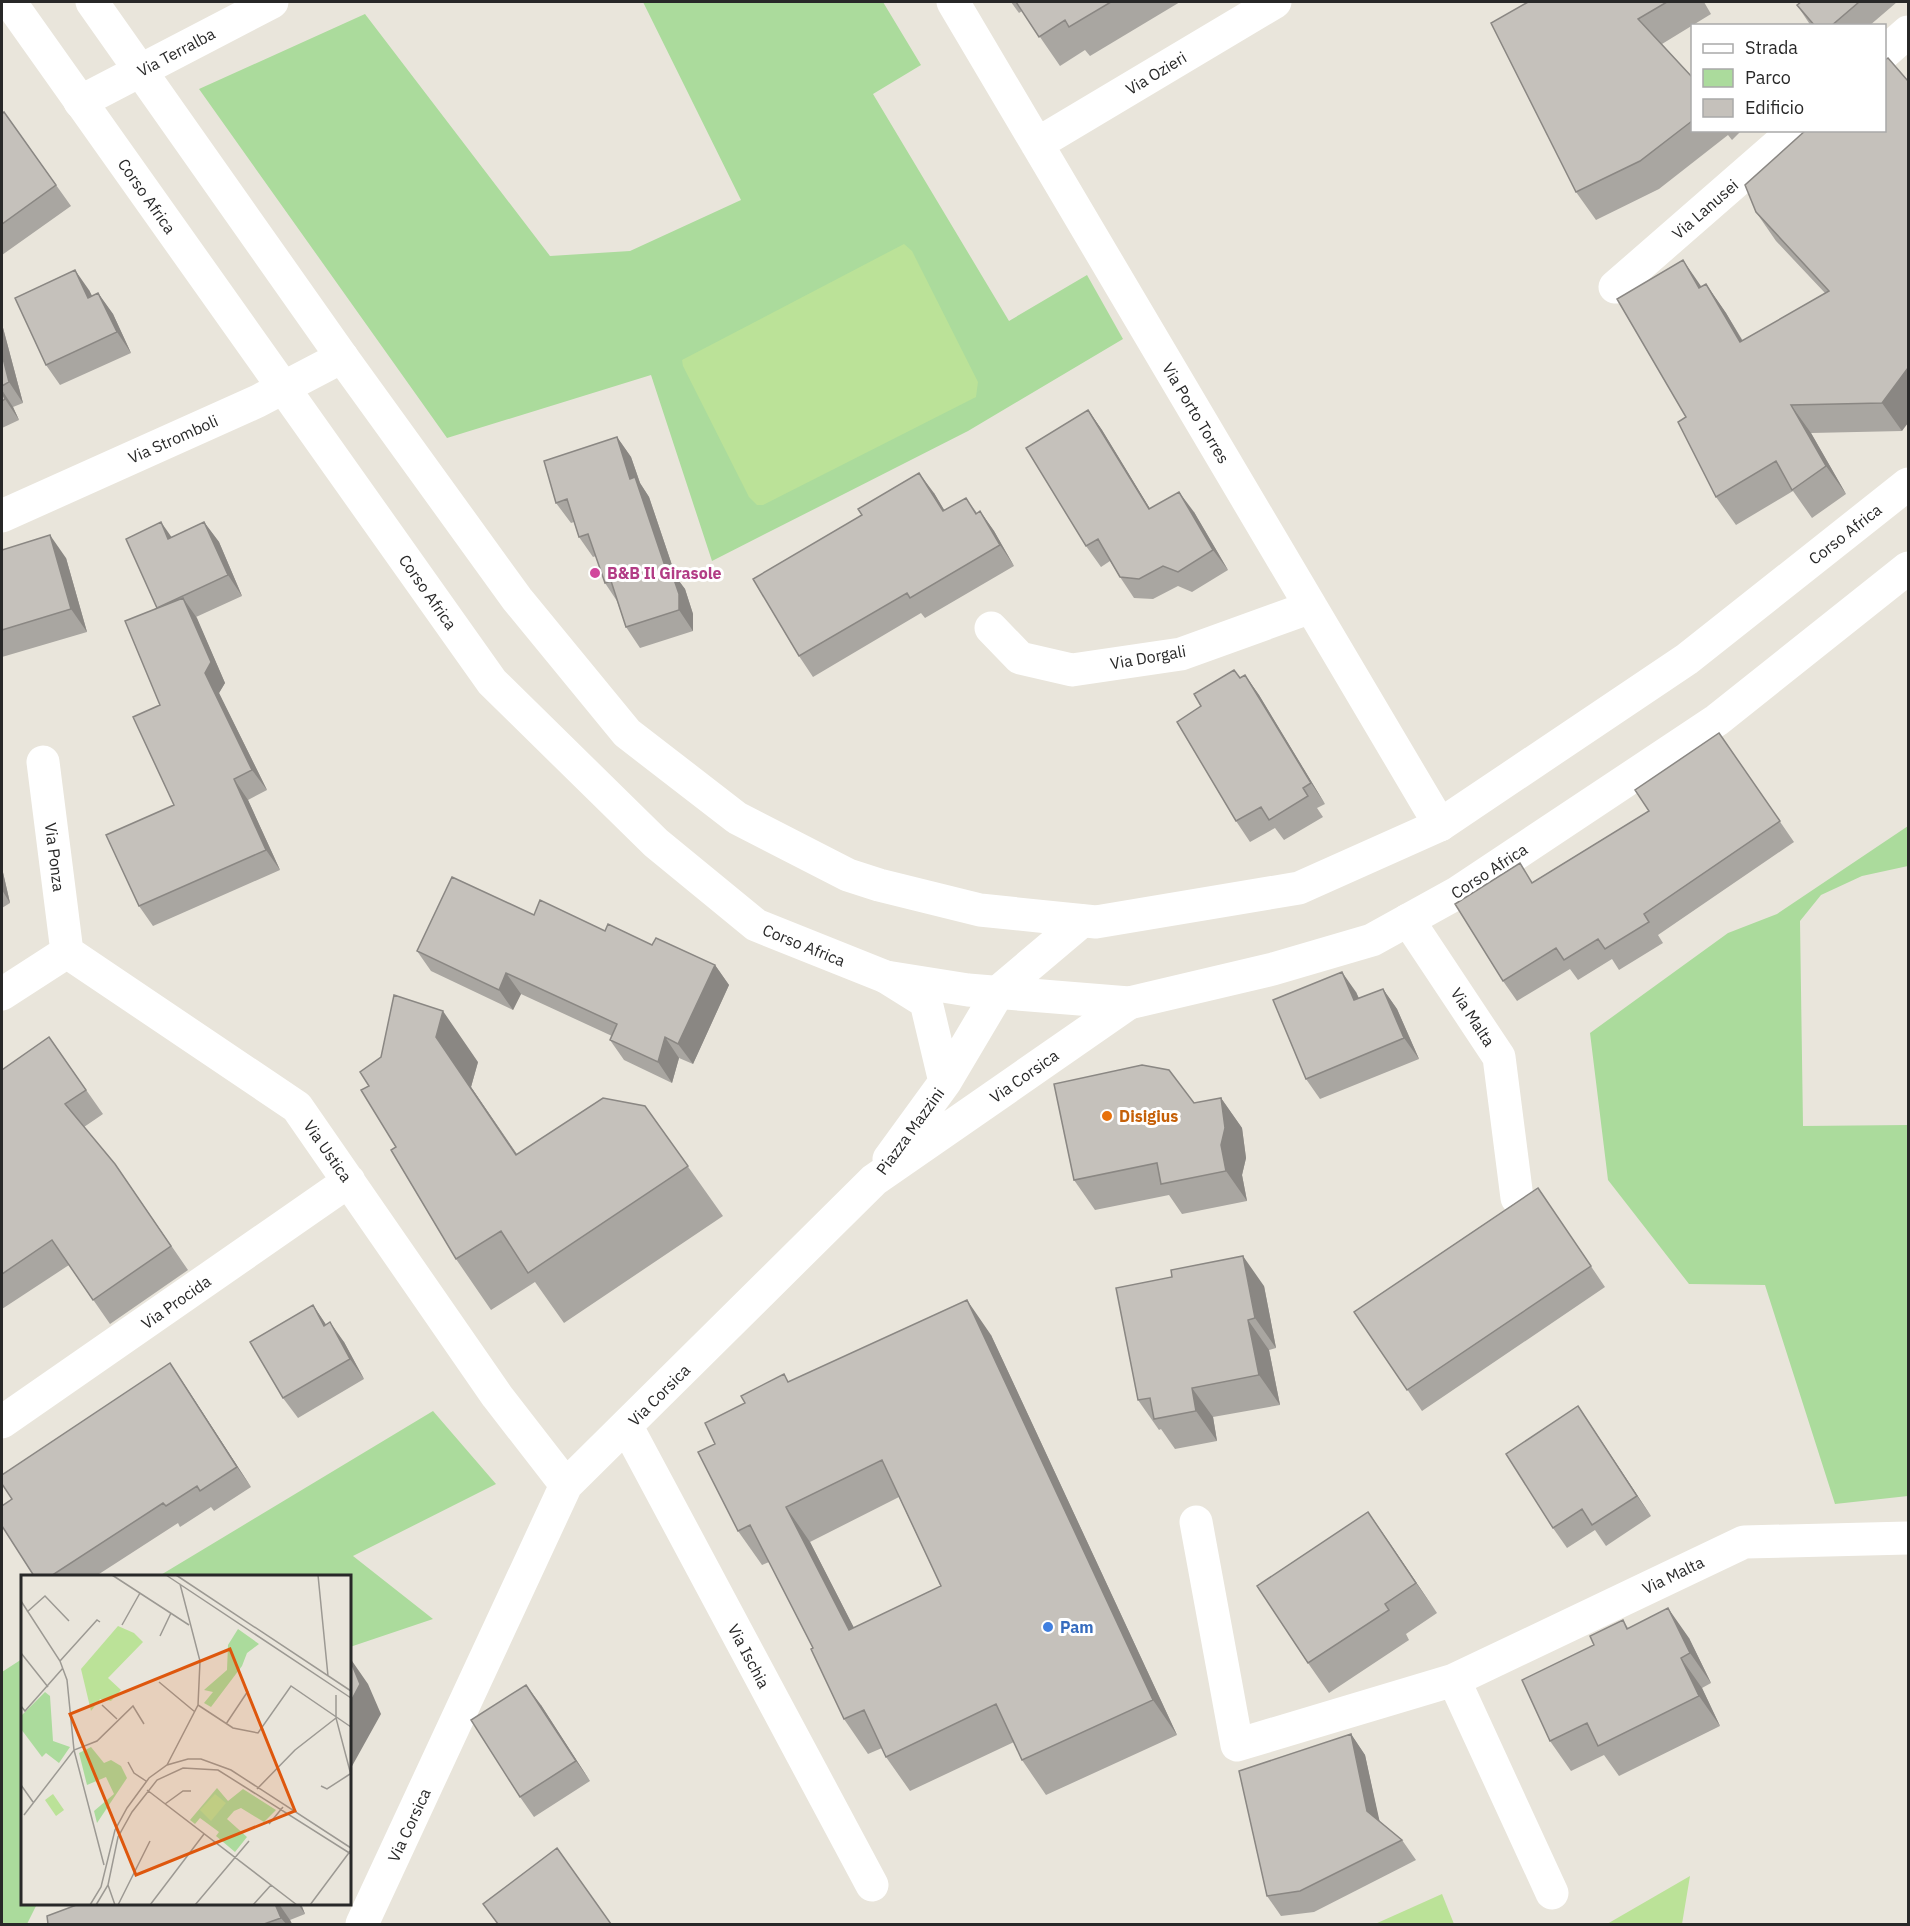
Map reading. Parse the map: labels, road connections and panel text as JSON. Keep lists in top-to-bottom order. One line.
{"streets":{"street":["Via Terralba","Via Ozieri","Corso Africa","Via Lanusei","Via Porto Torres","Via Stromboli","Via Dorgali","Via Ponza","Via Malta","Via Corsica","Piazza Mazzini","Via Ustica","Via Procida","Via Ischia"]},"crossings":[["Via Terralba","Corso Africa"],["Via Ozieri","Via Porto Torres"],["Corso Africa","Via Porto Torres"],["Corso Africa","Via Stromboli"],["Corso Africa","Via Malta"],["Corso Africa","Via Corsica"],["Corso Africa","Piazza Mazzini"],["Via Porto Torres","Via Dorgali"],["Via Ponza","Via Ustica"],["Via Corsica","Piazza Mazzini"],["Via Corsica","Via Ustica"],["Via Corsica","Via Ischia"],["Via Ustica","Via Procida"]],"places":["B&B Il Girasole","Disigius","Pam"],"legend":["Strada","Parco","Edificio"]}
